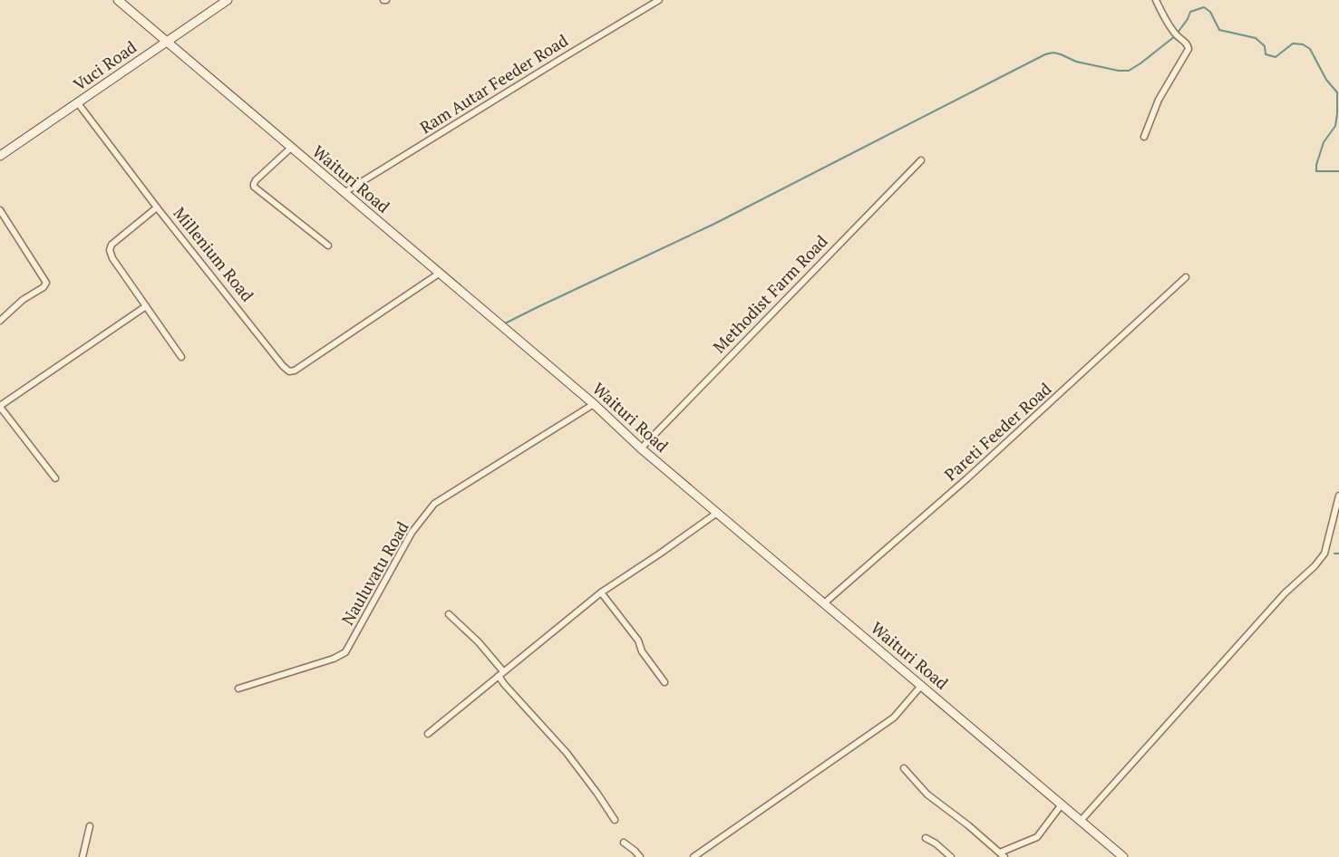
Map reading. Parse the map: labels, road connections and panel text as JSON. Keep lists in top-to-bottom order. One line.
{"streets":{"main road":["Vuci Road","Waituri Road"],"street":["Ram Autar Feeder Road","Millenium Road","Methodist Farm Road","Pareti Feeder Road","Nauluvatu Road"]},"crossings":[["Vuci Road","Waituri Road"],["Vuci Road","Millenium Road"],["Ram Autar Feeder Road","Waituri Road"],["Waituri Road","Millenium Road"],["Waituri Road","Methodist Farm Road"],["Waituri Road","Pareti Feeder Road"],["Waituri Road","Nauluvatu Road"]]}
